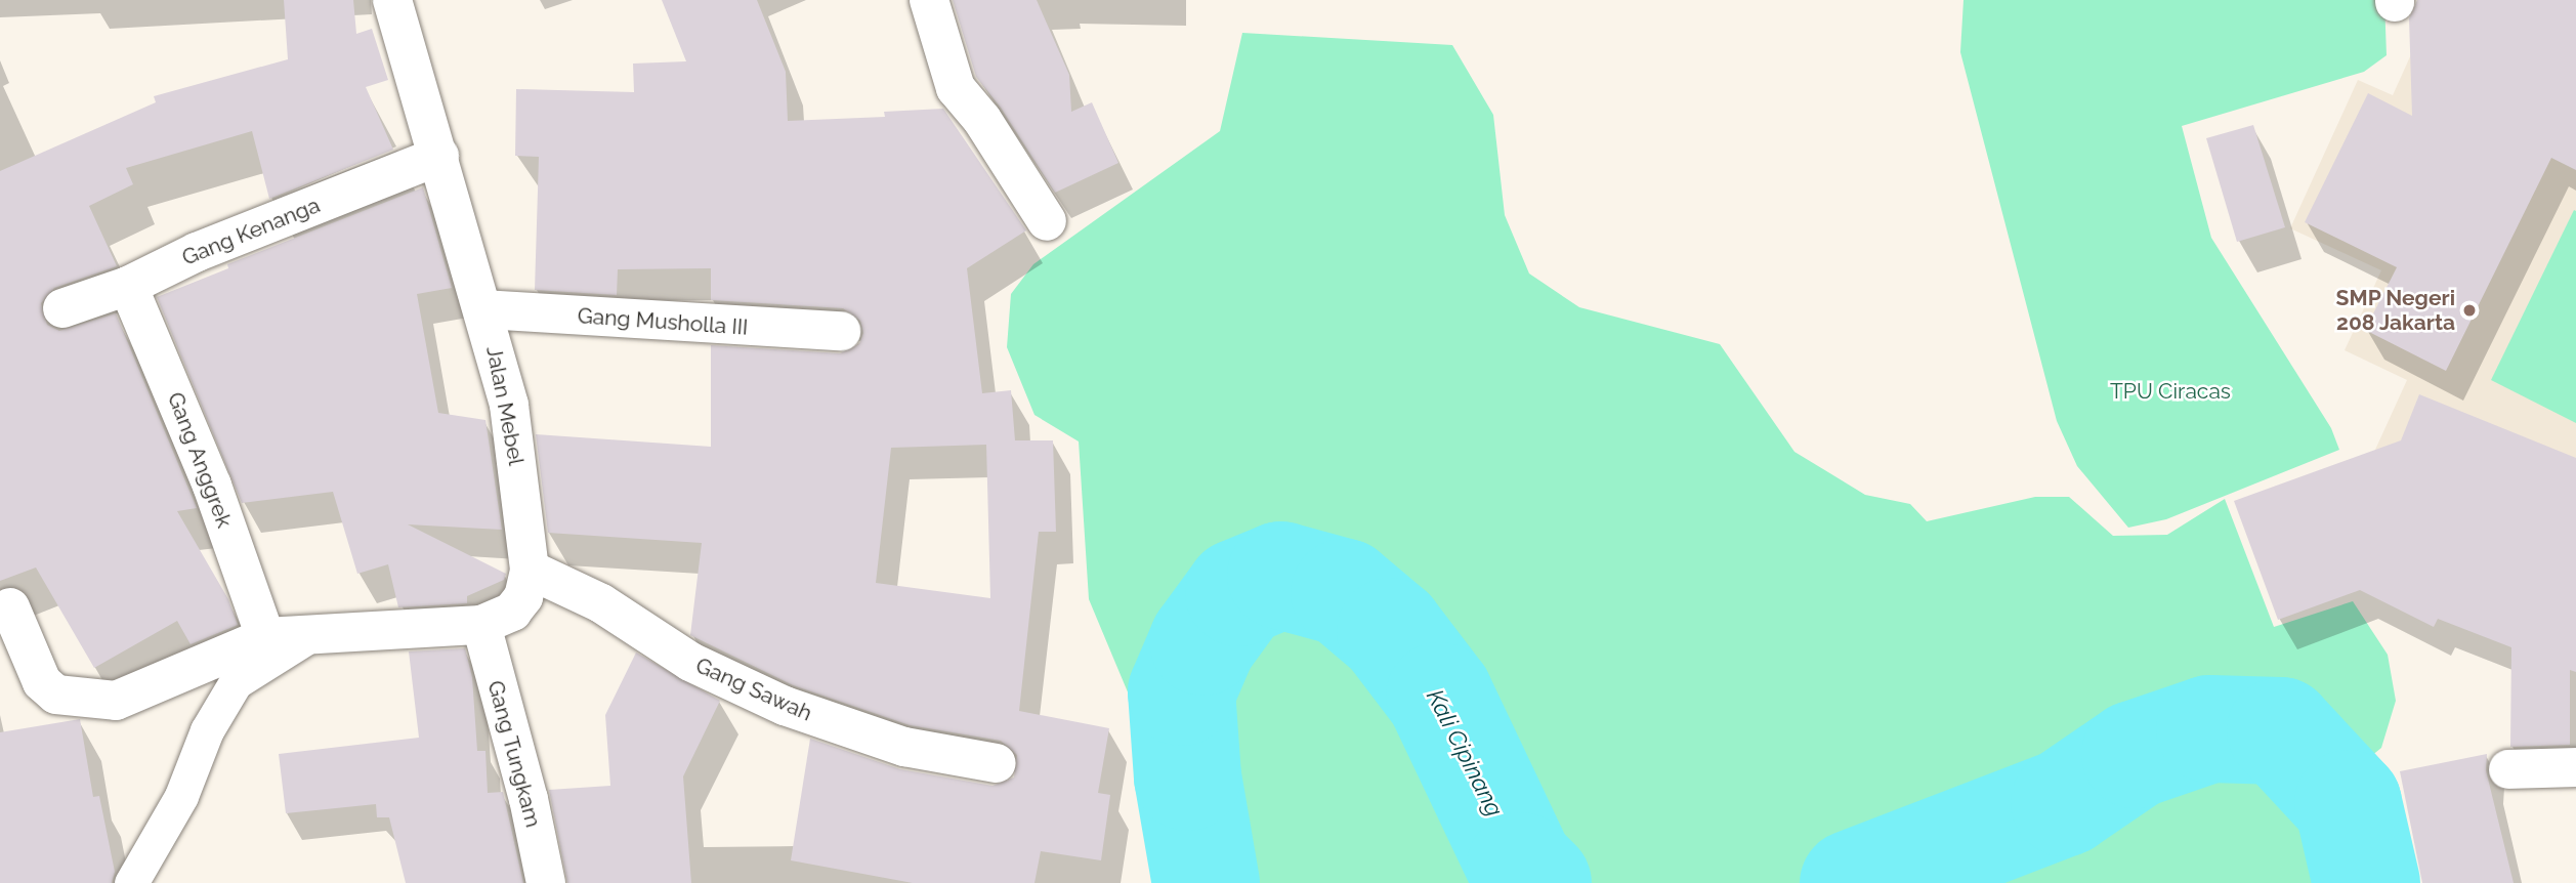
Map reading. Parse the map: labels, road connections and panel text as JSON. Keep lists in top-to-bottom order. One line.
{"streets":{"street":["Gang Kenanga","Gang Musholla III","Jalan Mebel","Gang Anggrek","Gang Sawah","Gang Tungkam"]},"crossings":[["Gang Kenanga","Jalan Mebel"],["Gang Kenanga","Gang Anggrek"],["Gang Musholla III","Jalan Mebel"],["Jalan Mebel","Gang Sawah"],["Jalan Mebel","Gang Tungkam"]],"water":["Kali Cipinang"],"parks":["TPU Ciracas"],"places":["SMP Negeri 208 Jakarta"]}
